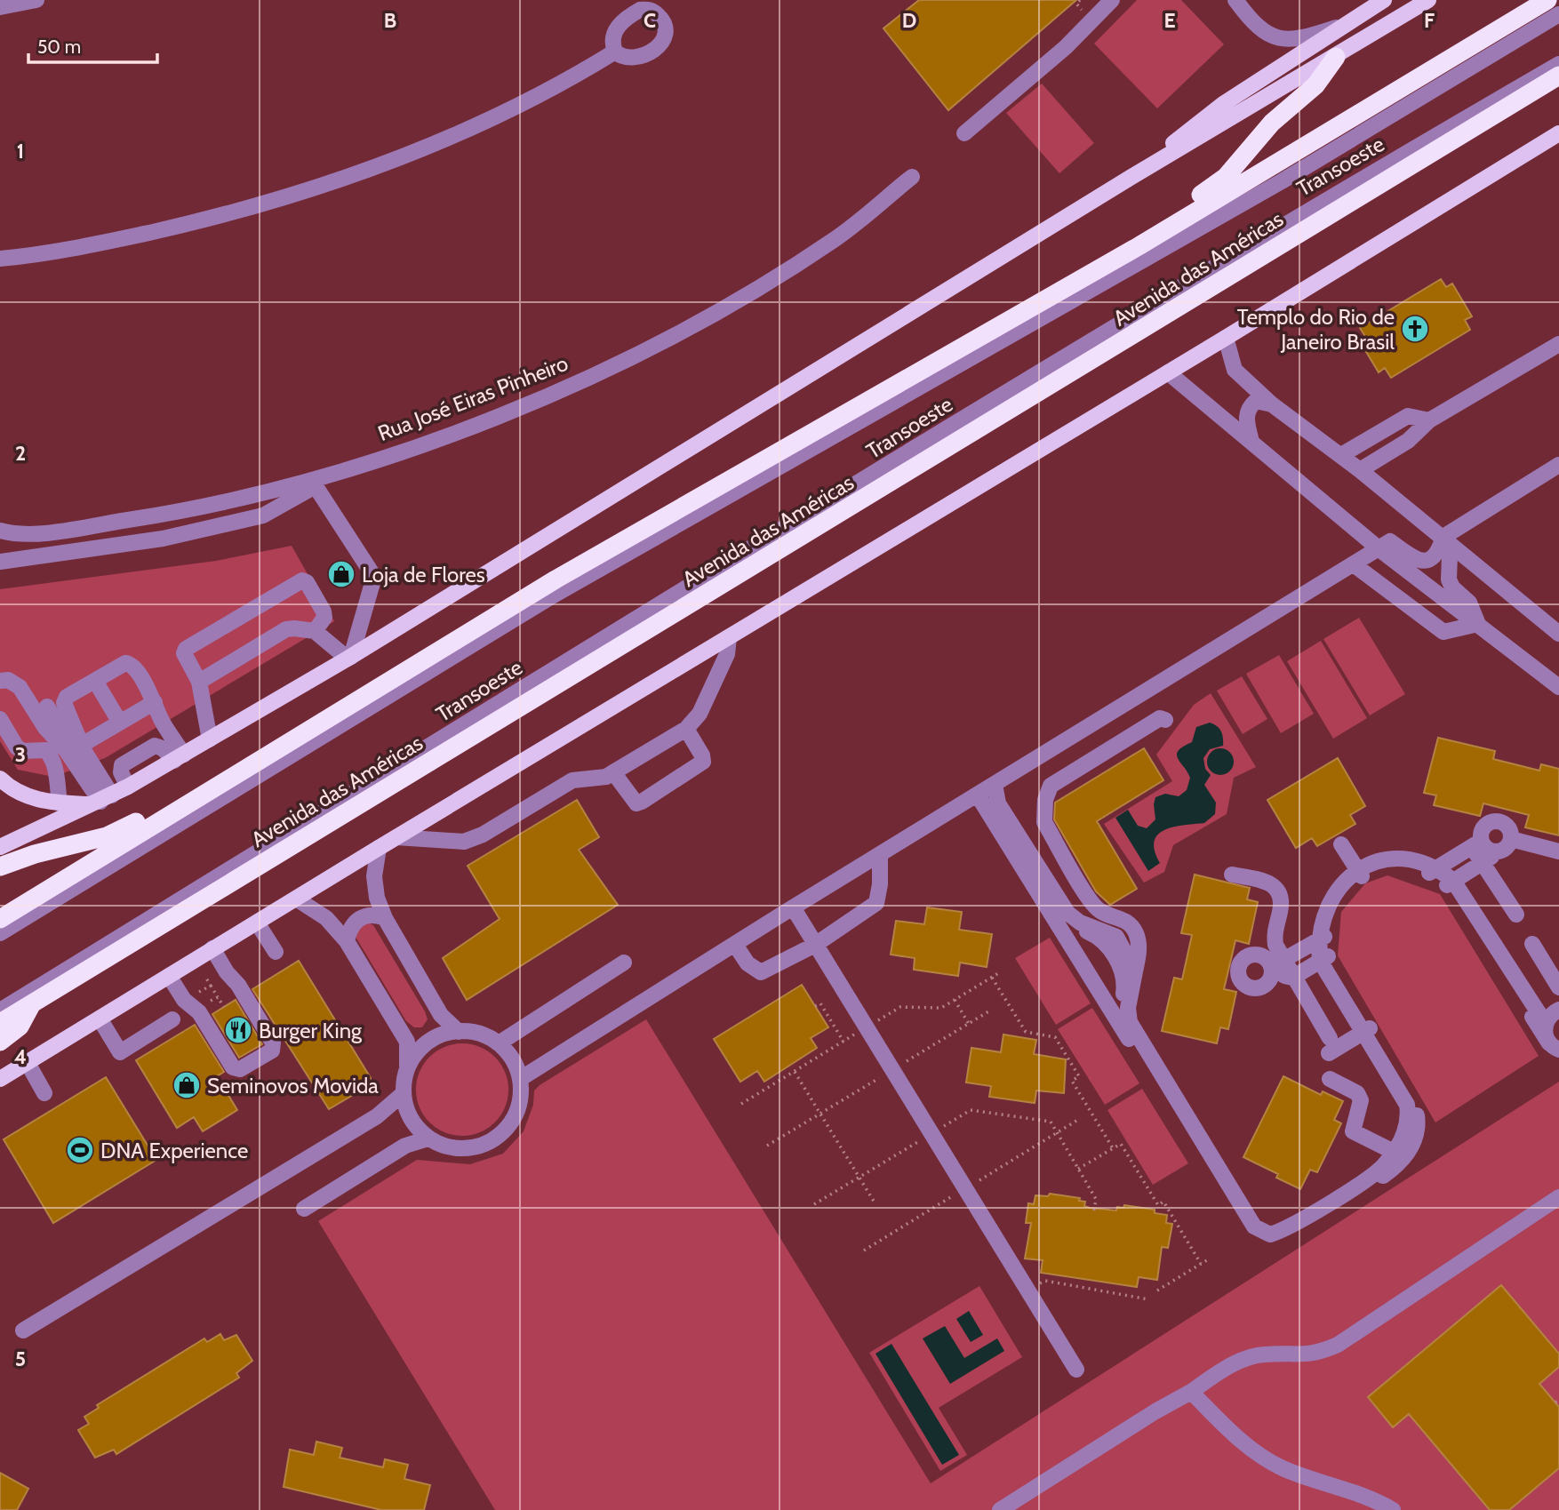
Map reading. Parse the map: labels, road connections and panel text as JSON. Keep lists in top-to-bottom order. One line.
{"streets":{"highway":["Avenida das Américas"],"street":["Transoeste","Rua José Eiras Pinheiro"]},"places":{"church":["Templo do Rio de Janeiro Brasil"],"shop":["Loja de Flores","Seminovos Movida"],"restaurant":["Burger King"],"sports":["DNA Experience"]},"scale_bar":"50 m","grid":{"columns":["B","C","D","E","F"],"rows":["1","2","3","4","5"]}}
